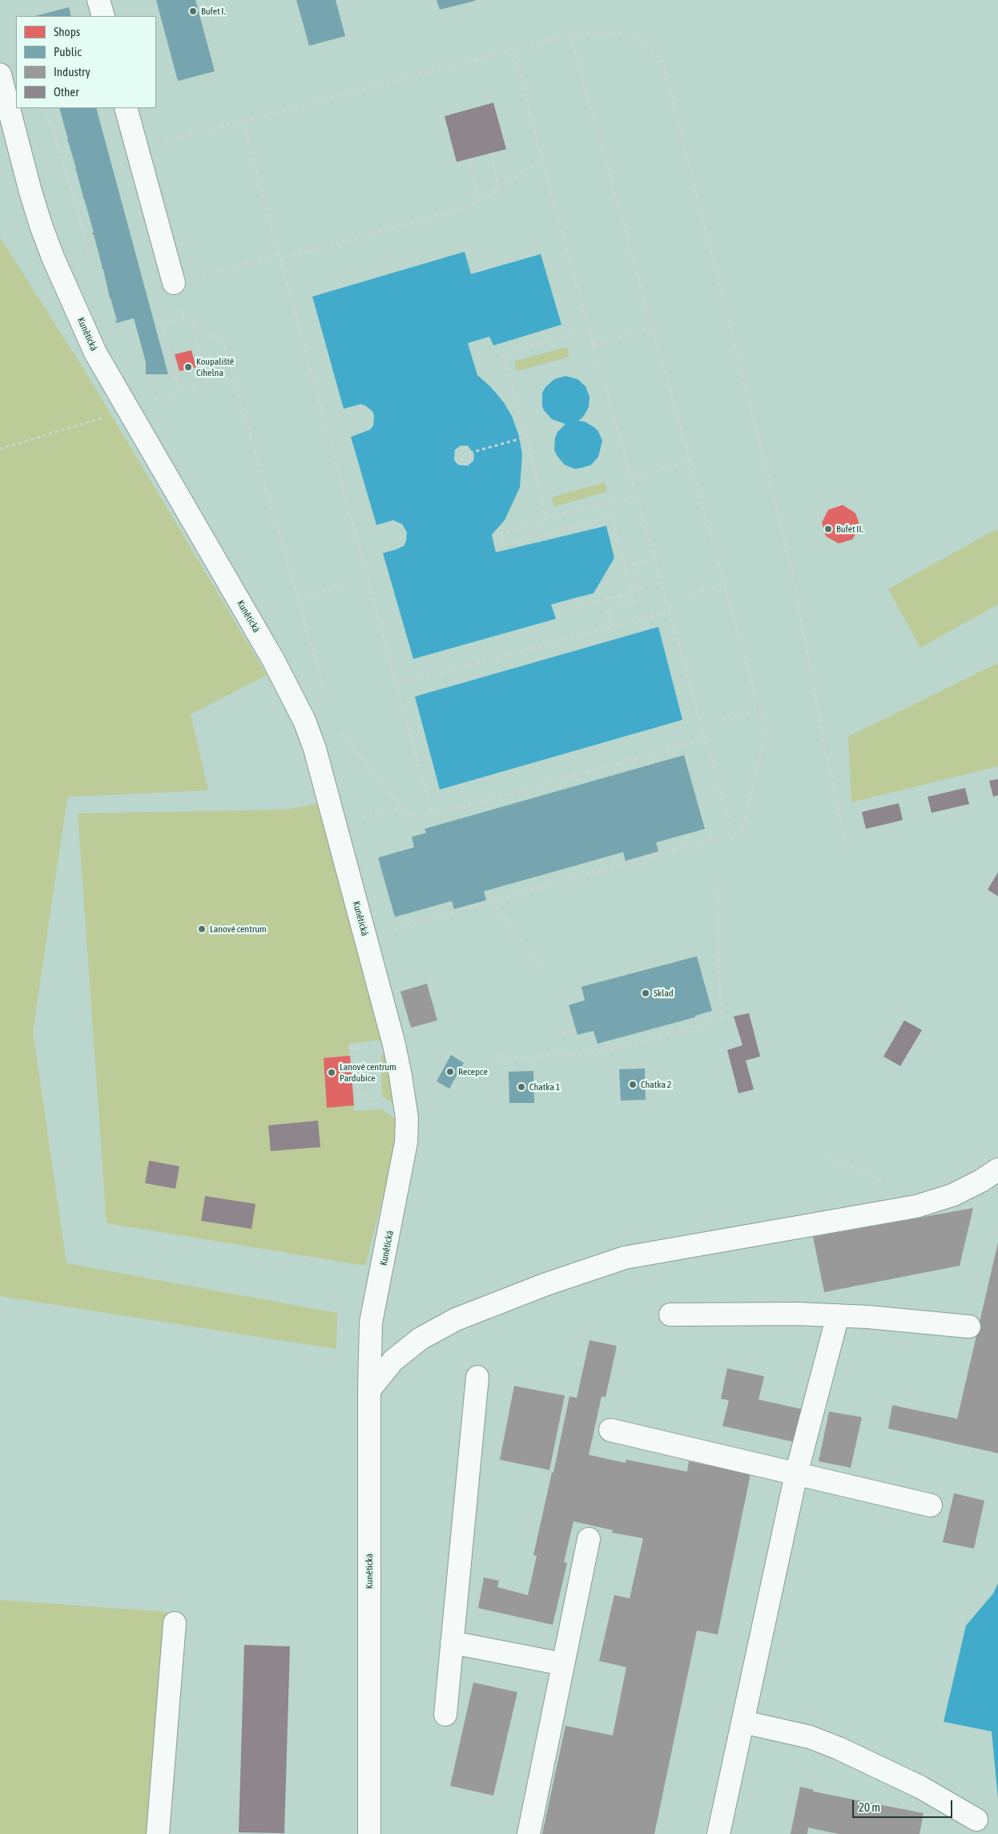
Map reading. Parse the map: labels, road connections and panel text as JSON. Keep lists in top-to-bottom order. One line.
{"streets":{"street":["Kunětická"]},"places":["Bufet I.","Koupaliště Cihelna","Bufet II.","Lanové centrum","Sklad","Recepce","Lanové centrum Pardubice","Chatka 2","Chatka 1"],"legend":["Shops","Public","Industry","Other"],"scale_bar":"20 m"}
